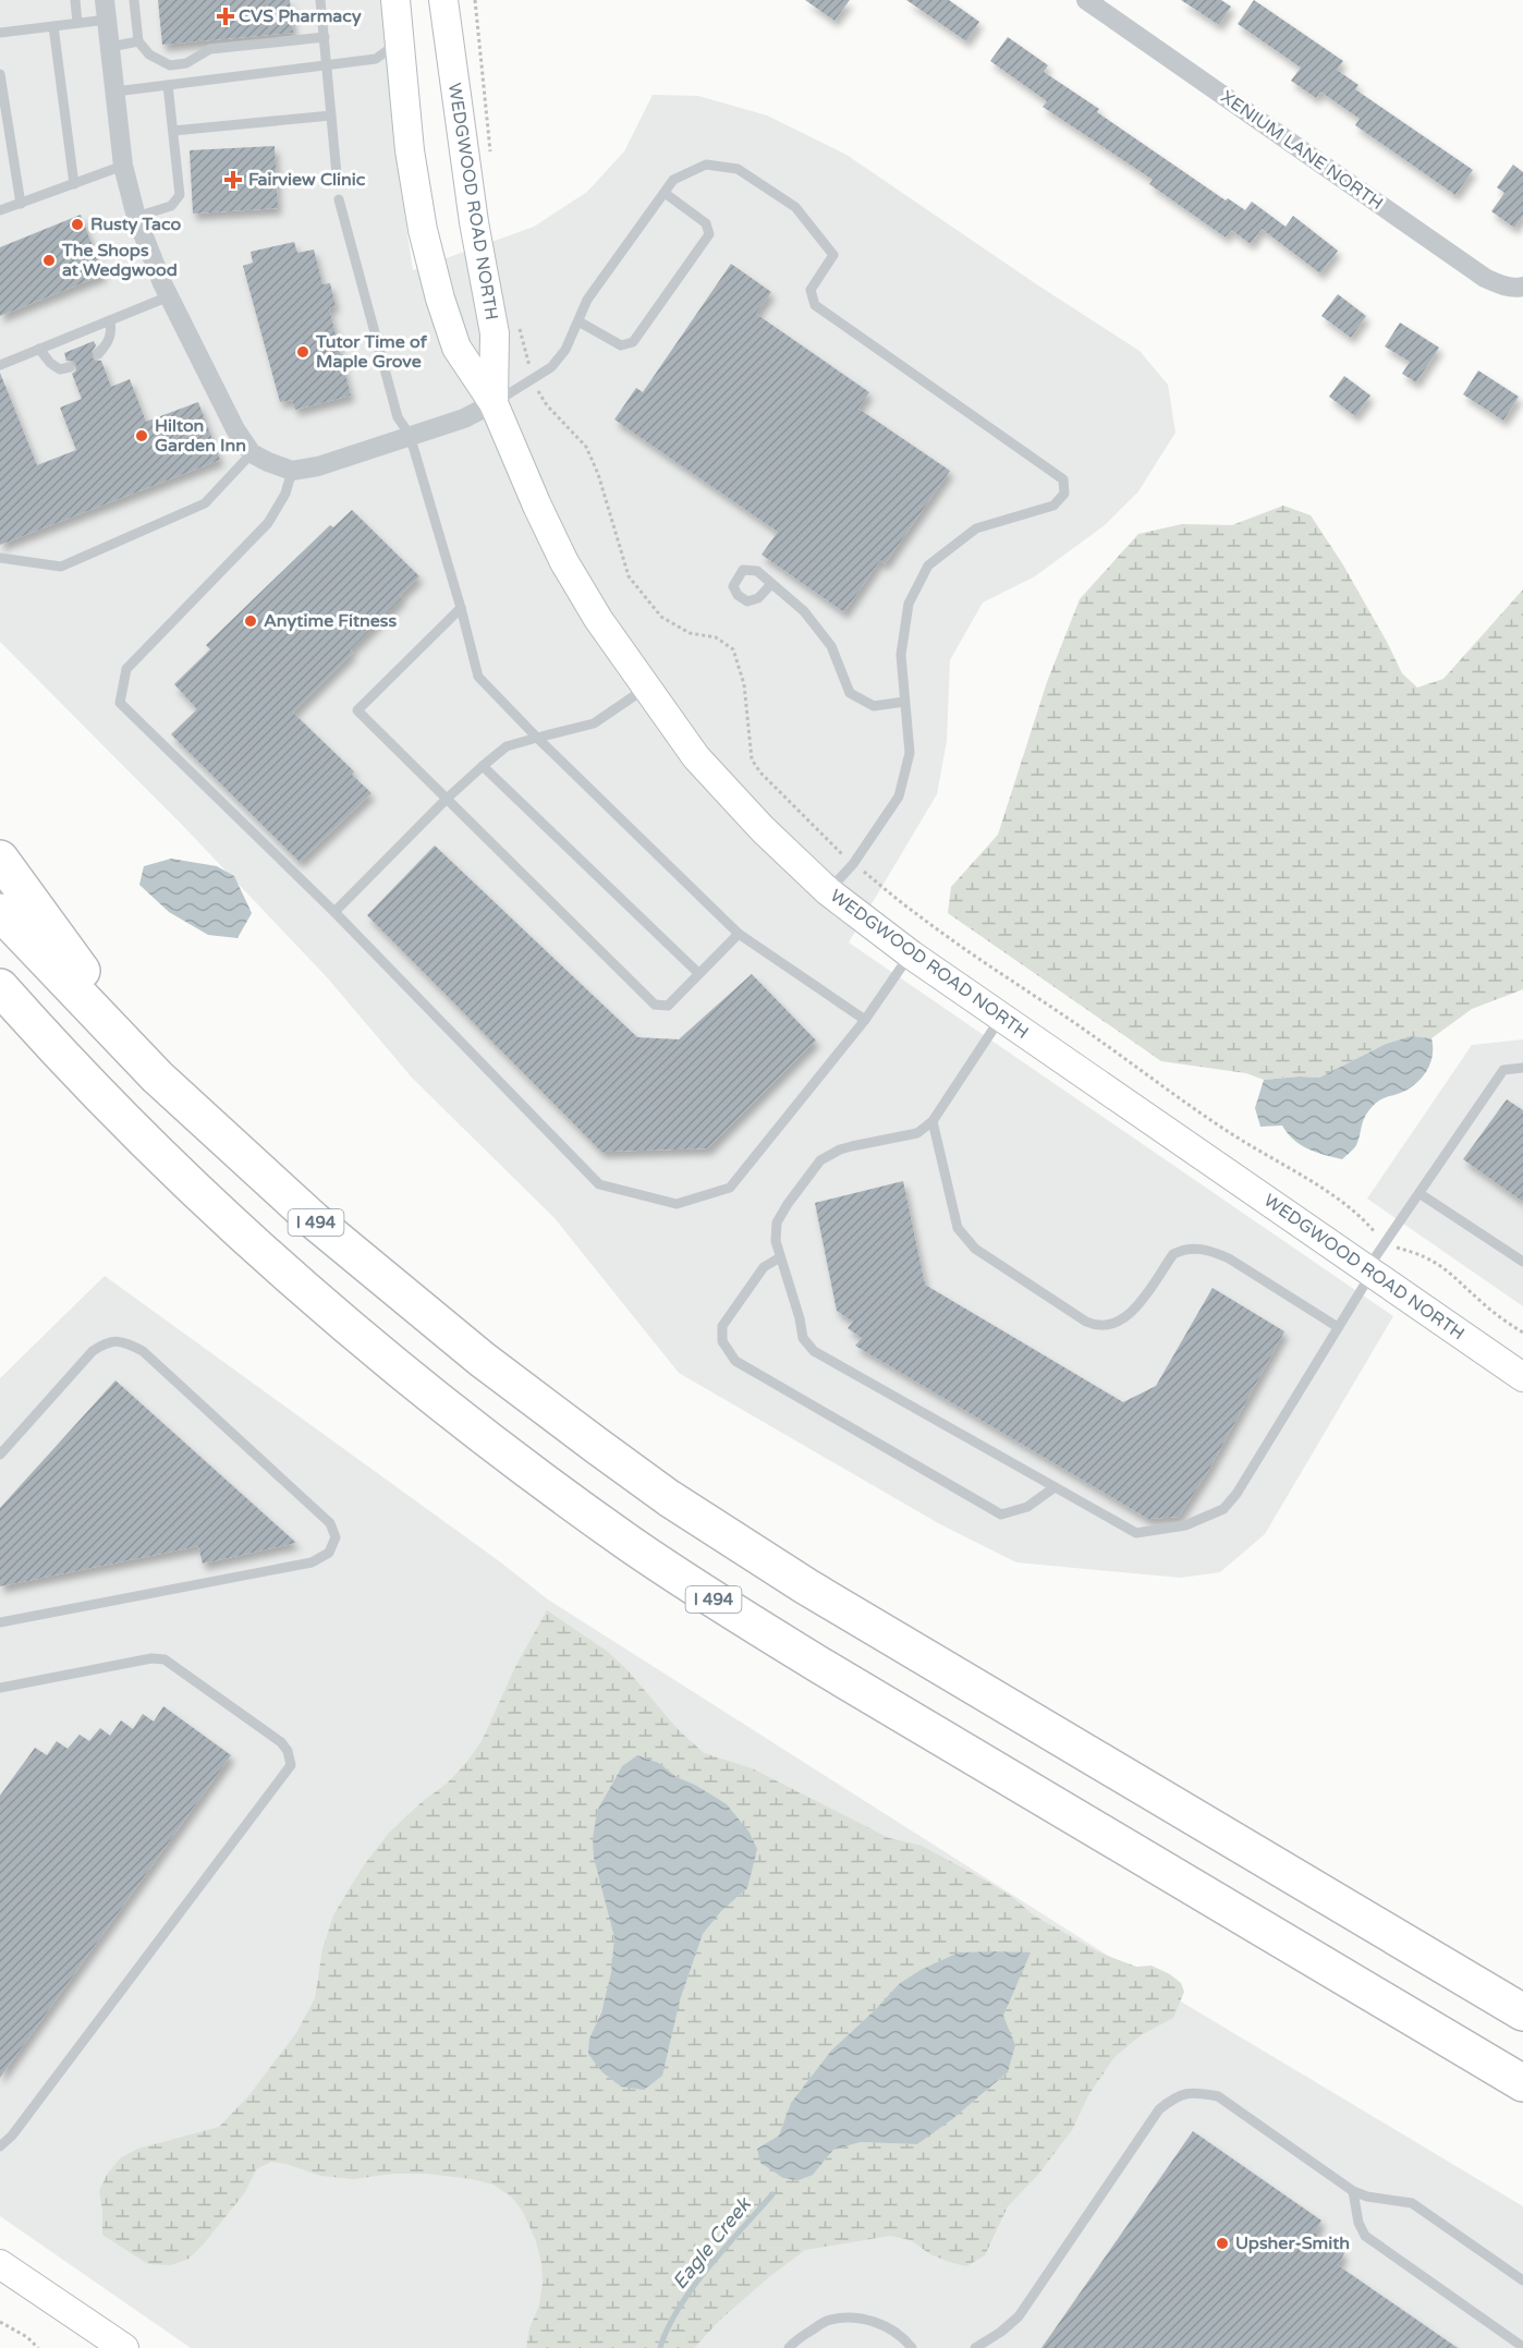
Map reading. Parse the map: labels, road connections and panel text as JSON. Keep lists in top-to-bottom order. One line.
{"streets":{"highway":["I 494"],"street":["XENIUM LANE NORTH","WEDGWOOD ROAD NORTH"]},"water":["Eagle Creek"],"places":{"health":["CVS Pharmacy","Fairview Clinic"],"other":["Rusty Taco","The Shops at Wedgwood","Tutor Time of Maple Grove","Hilton Garden Inn","Anytime Fitness","Upsher-Smith"]}}
